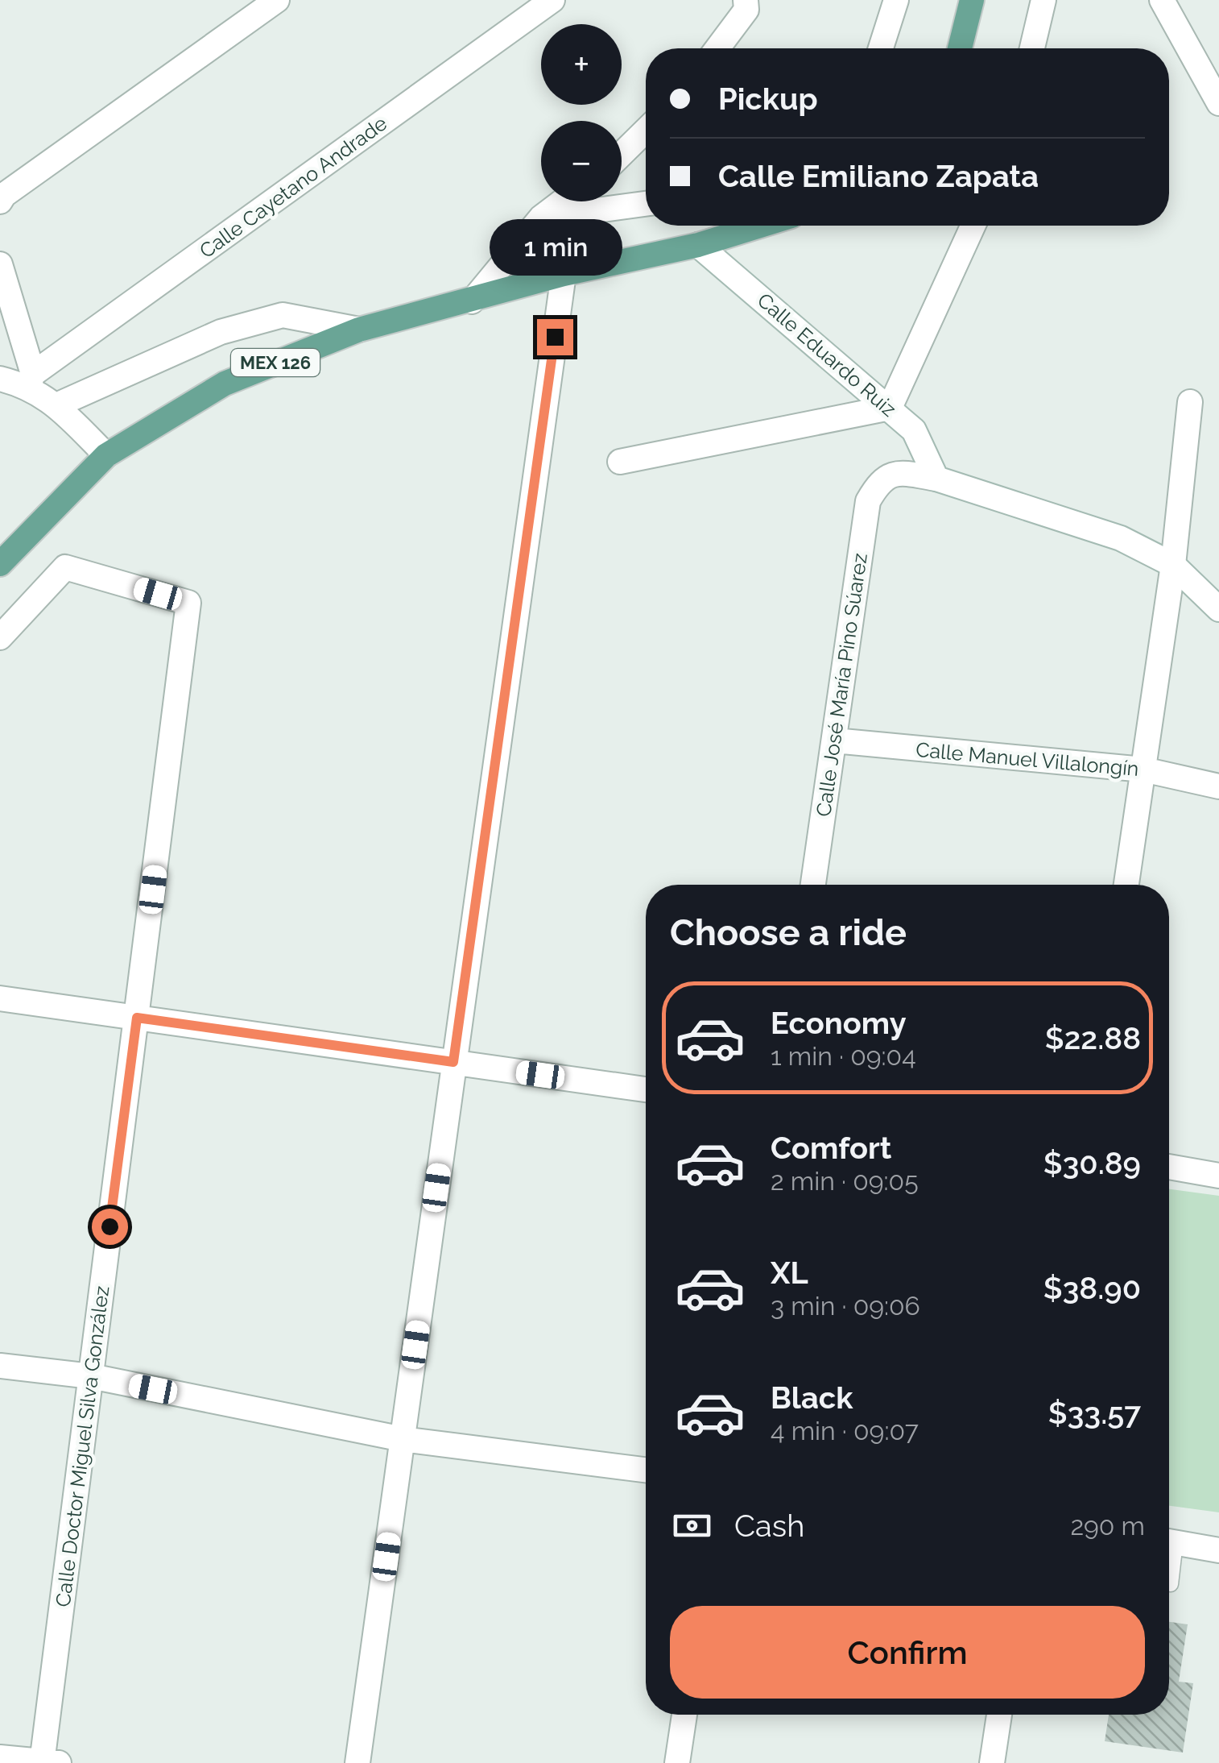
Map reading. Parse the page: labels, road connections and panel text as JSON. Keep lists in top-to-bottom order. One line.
{"streets":{"main road":["MEX 126"],"street":["Calle Cayetano Andrade","Calle Eduardo Ruiz","Calle José María Pino Súarez","Calle Manuel Villalongín","Calle Doctor Miguel Silva González"]},"crossings":[["Calle Eduardo Ruiz","MEX 126"],["Calle Eduardo Ruiz","Calle José María Pino Súarez"],["Calle José María Pino Súarez","Calle Manuel Villalongín"]],"page":{"map_buttons":["+","−"],"banner":["Pickup","Calle Emiliano Zapata"],"bubble":"1 min","heading":"Choose a ride","list":[{"name":"Economy","note":"1 min · 09:04","value":"$22.88"},{"name":"Comfort","note":"2 min · 09:05","value":"$30.89"},{"name":"XL","note":"3 min · 09:06","value":"$38.90"},{"name":"Black","note":"4 min · 09:07","value":"$33.57"}],"pay":["Cash","290 m"],"buttons":"Confirm"}}
